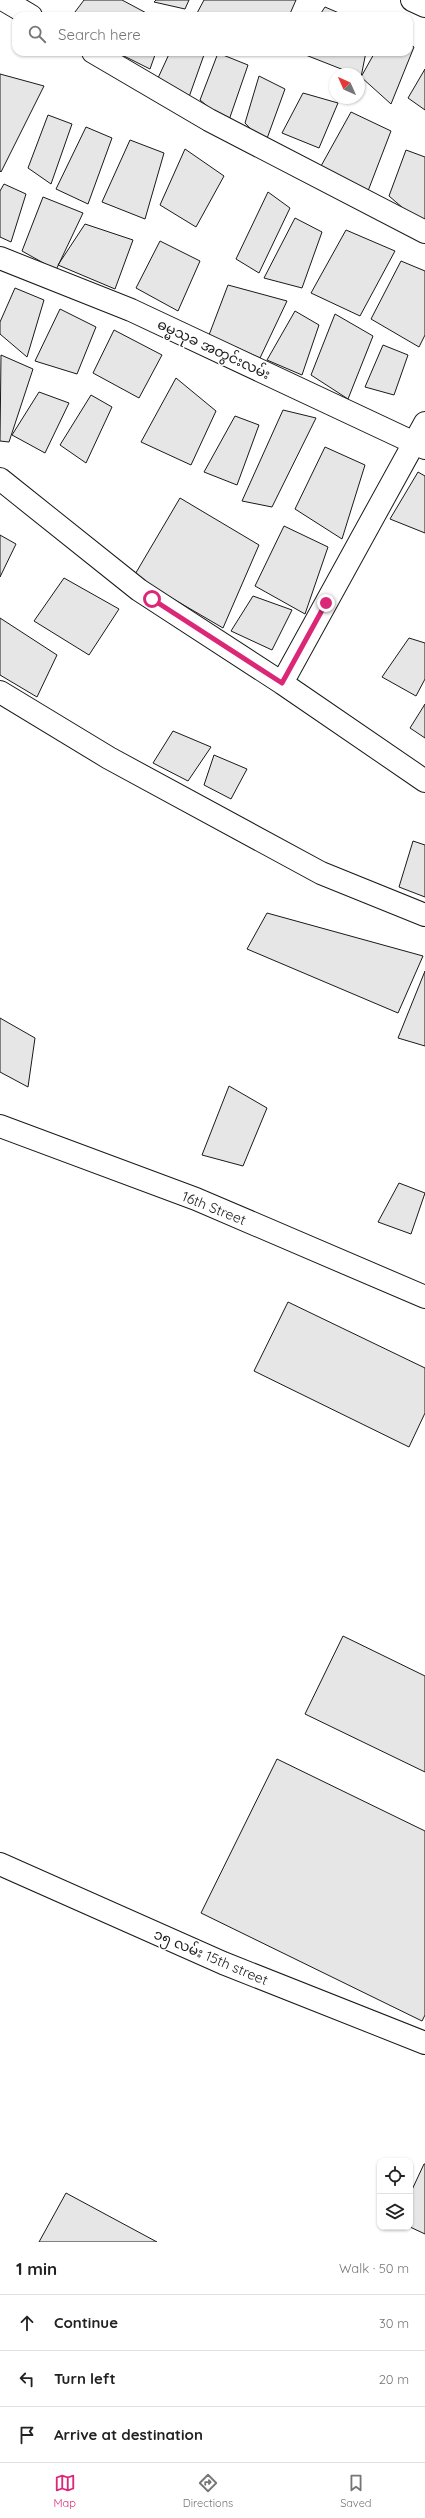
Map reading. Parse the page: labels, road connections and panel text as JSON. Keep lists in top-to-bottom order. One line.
{"streets":{"street":["ဓမ္မသုခ အတွင်းလမ်း","16th Street","၁၅ လမ်း 15th street"]},"north":"top left","page":{"search":"Search here","heading":["1 min","Walk · 50 m"],"list":[["Continue","30 m"],["Turn left","20 m"],"Arrive at destination"],"nav":["Map","Directions","Saved"]}}
